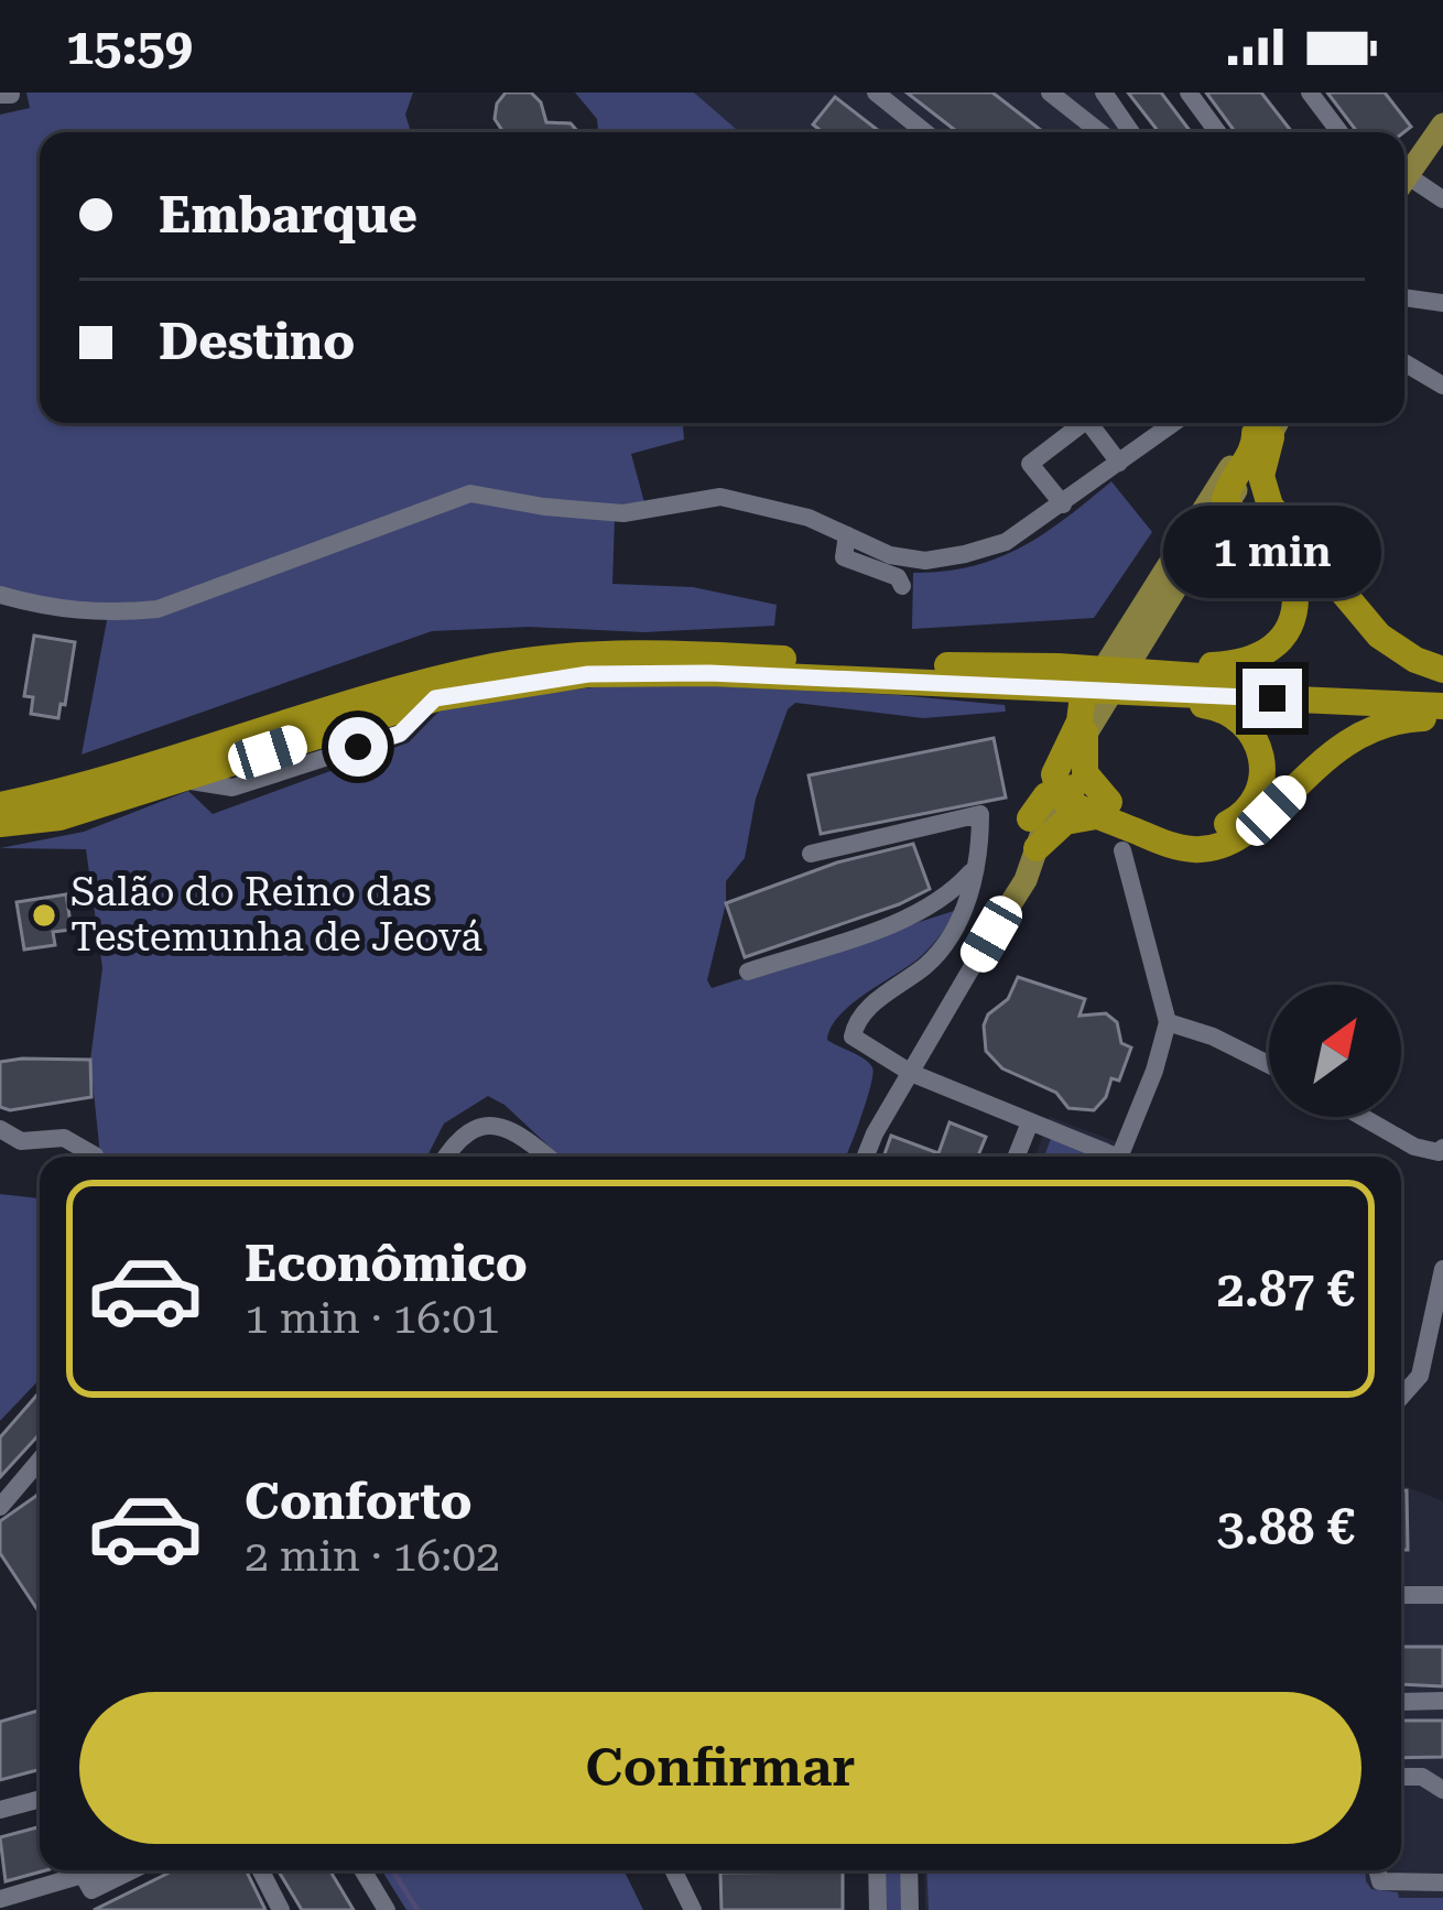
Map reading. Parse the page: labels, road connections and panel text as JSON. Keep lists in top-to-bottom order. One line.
{"places":["Salão do Reino das Testemunha de Jeová"],"north":"top right","page":{"status":"15:59","banner":["Embarque","Destino"],"bubble":"1 min","list":[{"name":"Econômico","note":"1 min · 16:01","value":"2.87 €"},{"name":"Conforto","note":"2 min · 16:02","value":"3.88 €"}],"buttons":"Confirmar"}}
